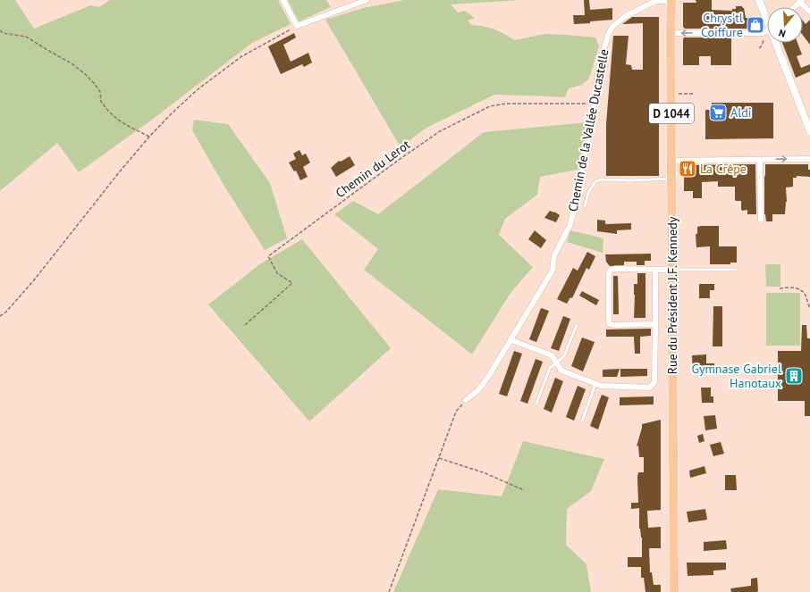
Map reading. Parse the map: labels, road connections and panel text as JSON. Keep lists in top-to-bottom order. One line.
{"streets":{"main road":["D 1044","Rue du Président J.F. Kennedy"],"street":["Chemin de la Vallée Ducastelle"],"path":["Chemin du Lerot"]},"crossings":[["Chemin de la Vallée Ducastelle","Chemin du Lerot"],["Chemin de la Vallée Ducastelle","Rue du Président J.F. Kennedy"]],"places":{"shop":["Chrys'tl Coiffure"],"supermarket":["Aldi"],"restaurant":["La Crêpe"],"building":["Gymnase Gabriel Hanotaux"]},"north":"bottom"}
